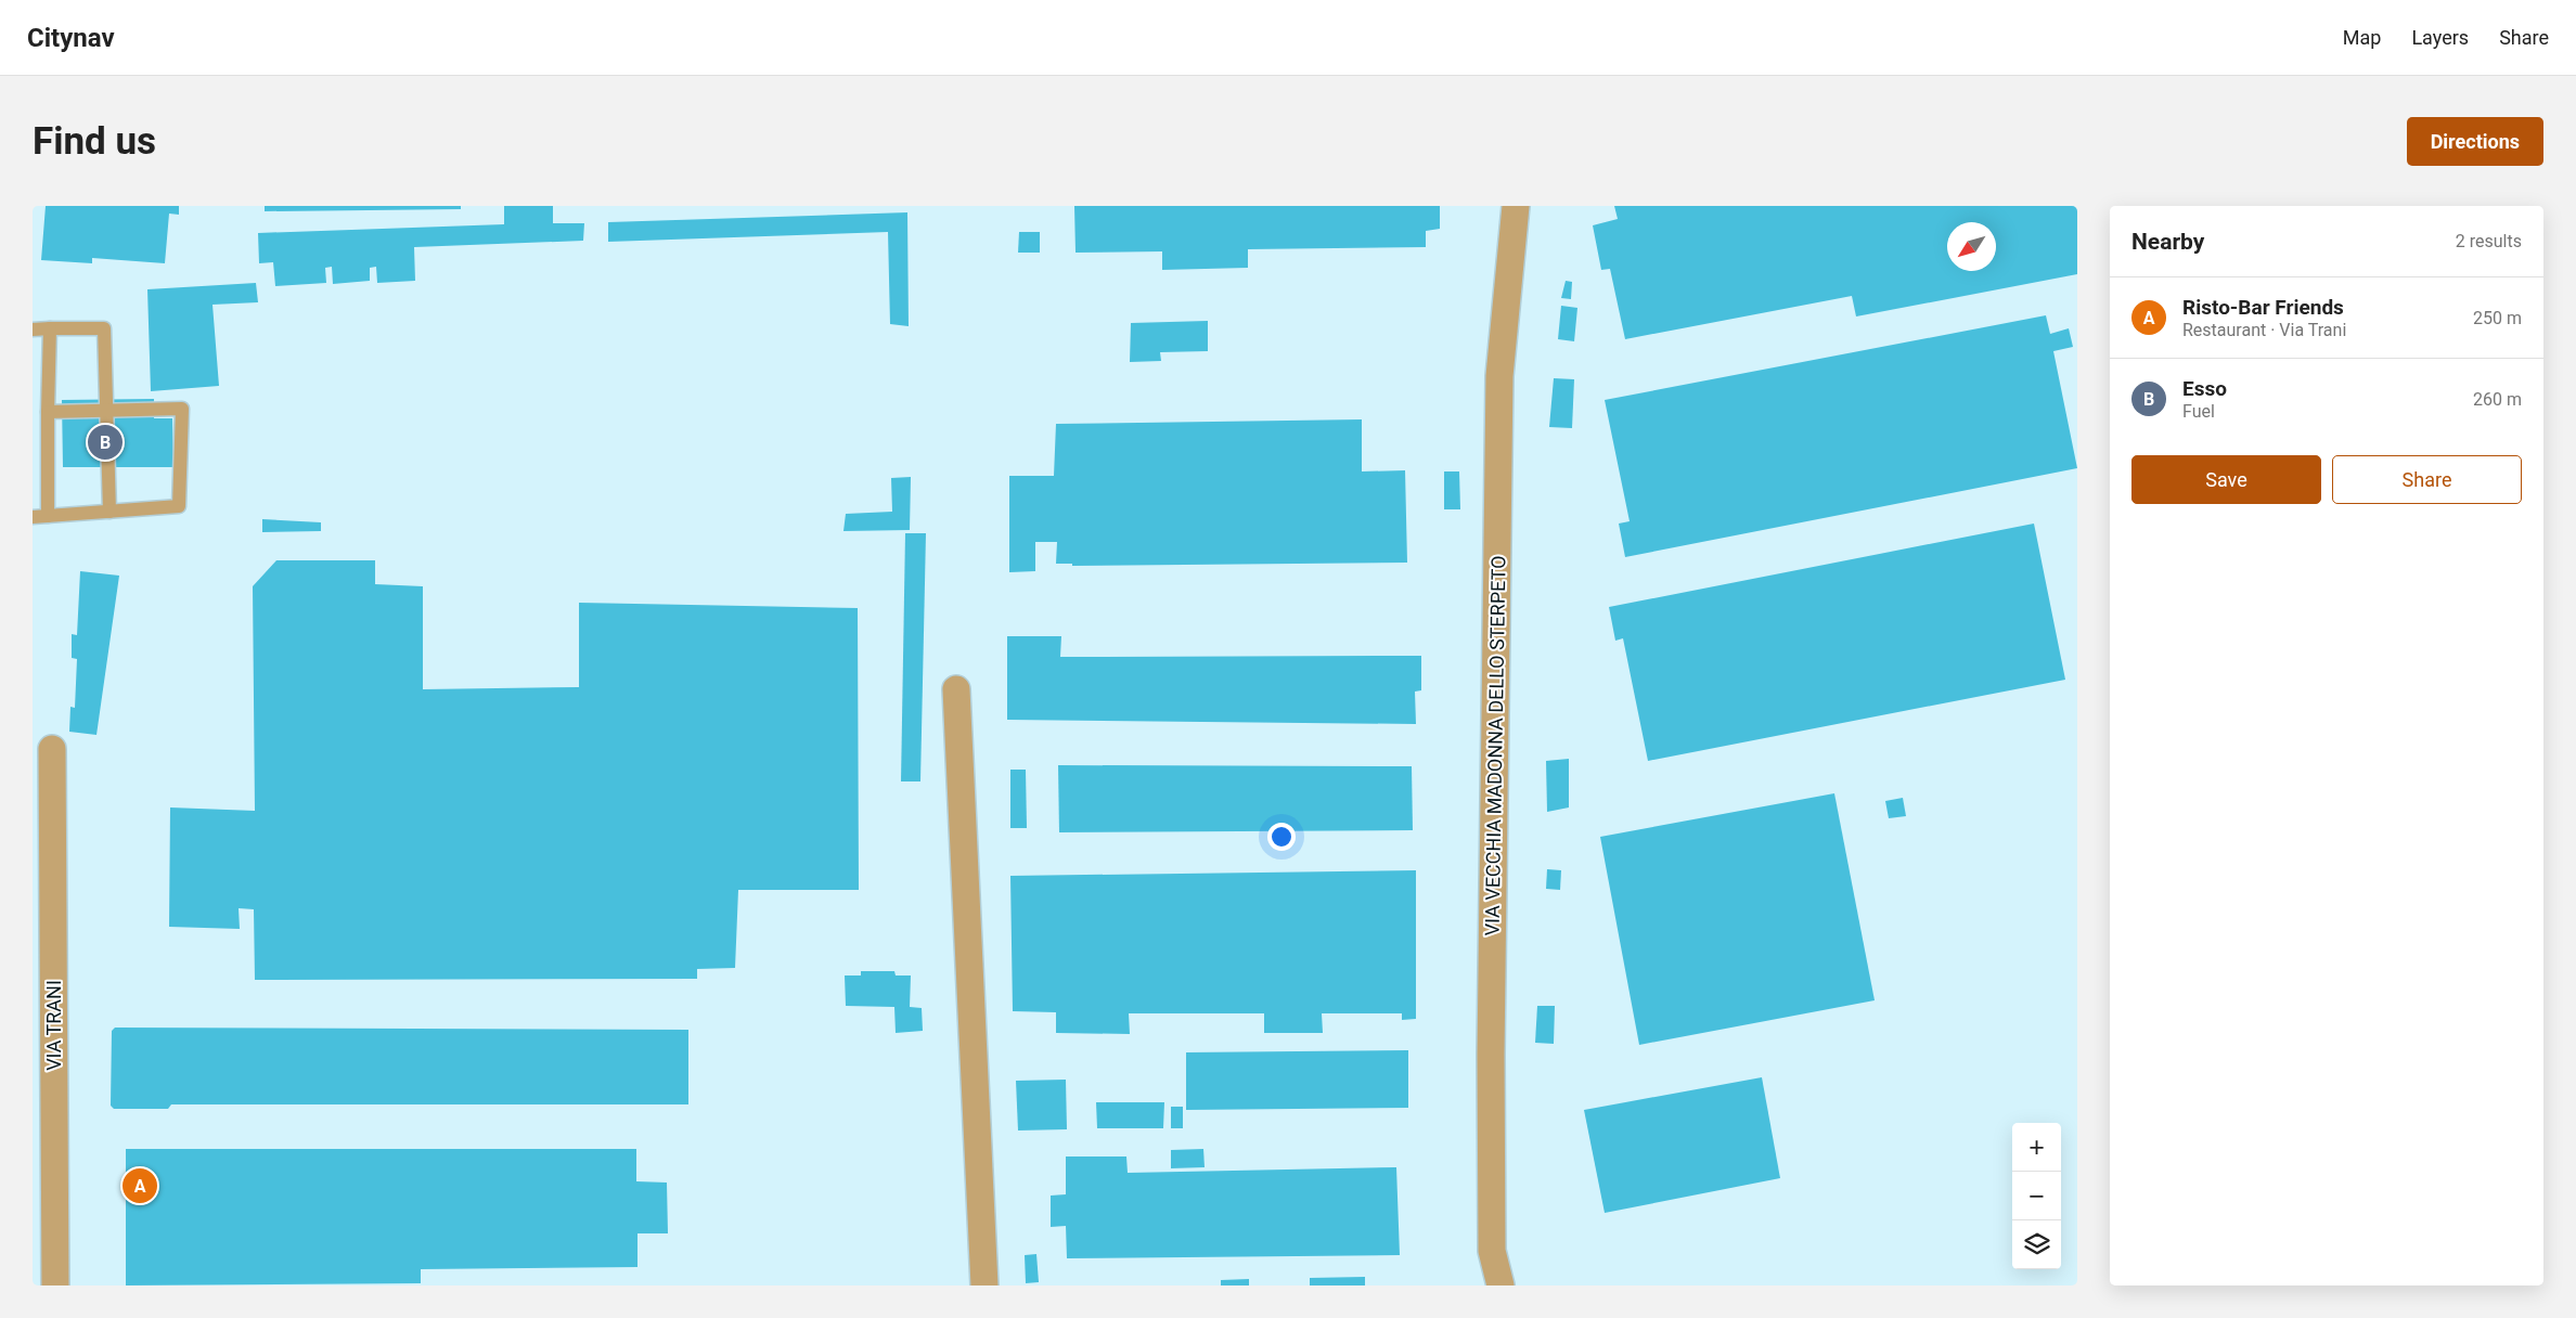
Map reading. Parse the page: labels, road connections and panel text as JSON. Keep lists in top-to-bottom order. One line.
{"streets":{"street":["VIA VECCHIA MADONNA DELLO STERPETO","VIA TRANI"]},"north":"bottom left","page":{"header":"Citynav","nav":["Map","Layers","Share"],"buttons":["Directions",["Save","Share"]],"title":"Find us","heading":["Nearby","2 results"],"list":[{"mark":"A","name":"Risto-Bar Friends","note":"Restaurant · Via Trani","value":"250 m"},{"mark":"B","name":"Esso","note":"Fuel","value":"260 m"}],"pins":["B","A"],"map_buttons":["+","−"]}}
